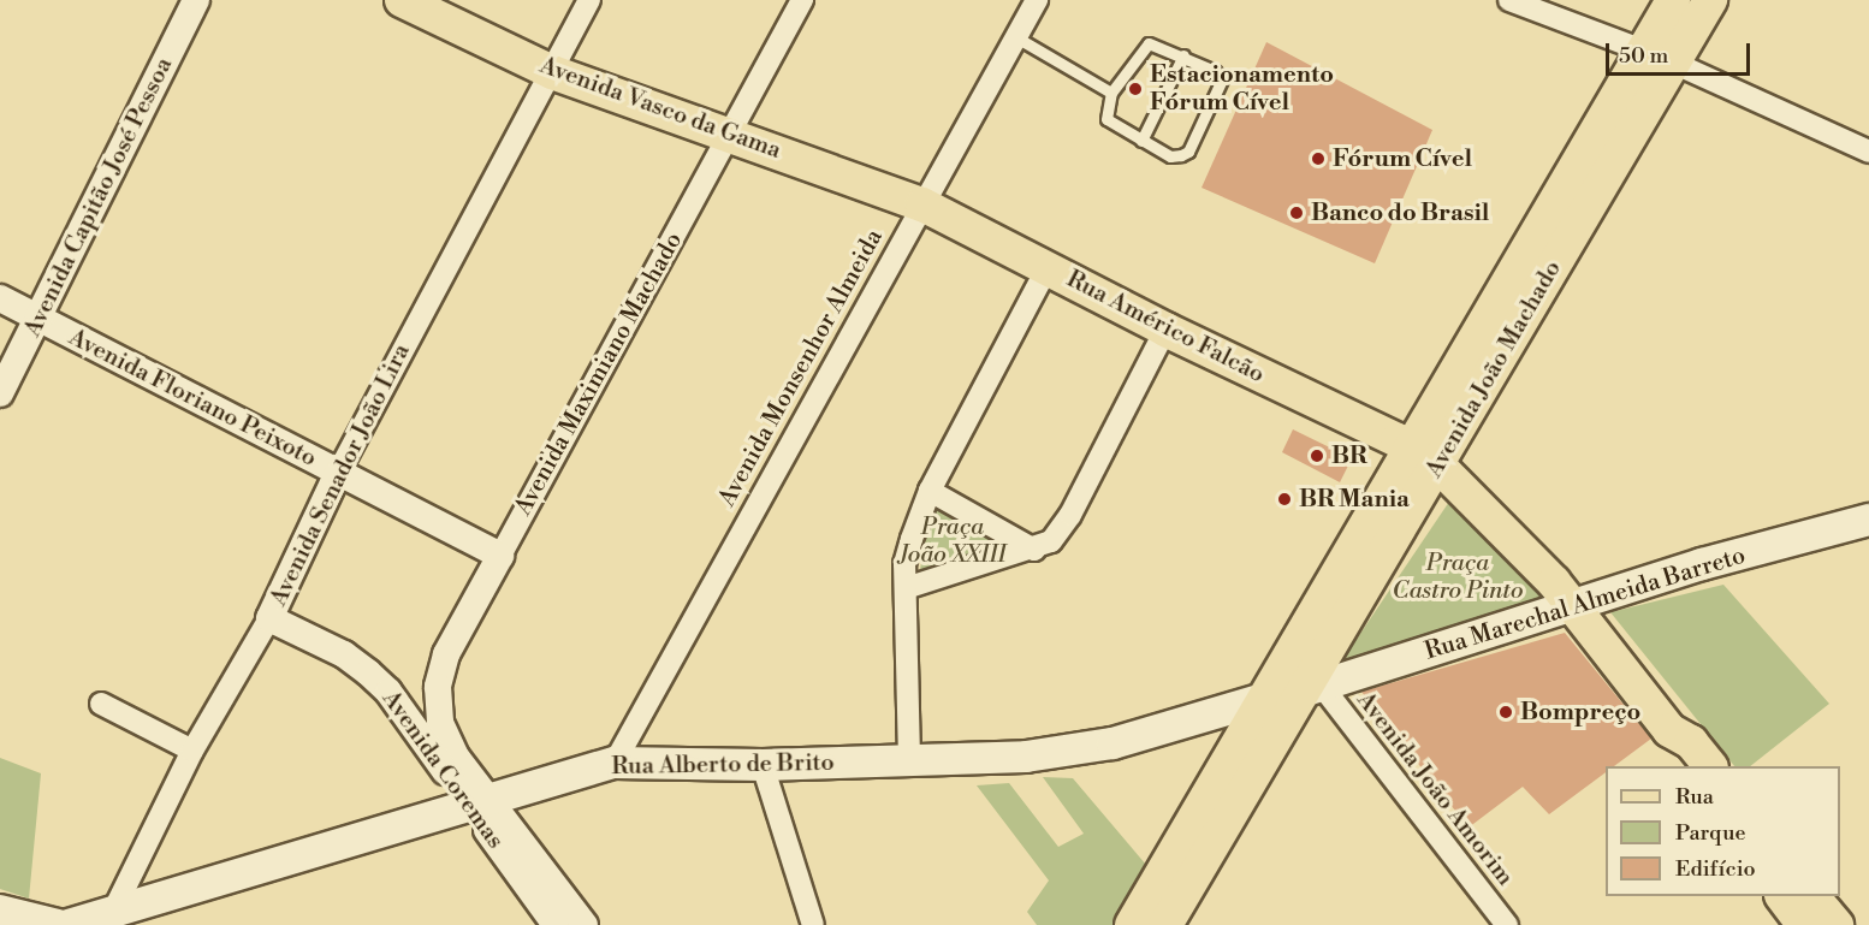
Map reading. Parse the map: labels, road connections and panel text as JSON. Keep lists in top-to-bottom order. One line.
{"streets":{"main road":["Avenida Vasco da Gama","Rua Américo Falcão","Avenida João Machado","Rua Marechal Almeida Barreto","Rua Alberto de Brito"],"street":["Avenida Capitão José Pessoa","Avenida Monsenhor Almeida","Avenida Maximiano Machado","Avenida Floriano Peixoto","Avenida Senador João Lira","Avenida Coremas","Avenida João Amorim"]},"crossings":[["Avenida Vasco da Gama","Rua Américo Falcão"],["Avenida Vasco da Gama","Avenida Monsenhor Almeida"],["Avenida Vasco da Gama","Avenida Maximiano Machado"],["Avenida Vasco da Gama","Avenida Senador João Lira"],["Avenida Capitão José Pessoa","Avenida Floriano Peixoto"],["Rua Américo Falcão","Avenida Monsenhor Almeida"],["Rua Américo Falcão","Avenida João Machado"],["Rua Américo Falcão","Rua Marechal Almeida Barreto"],["Avenida Monsenhor Almeida","Rua Alberto de Brito"],["Avenida João Machado","Rua Marechal Almeida Barreto"],["Avenida João Machado","Rua Alberto de Brito"],["Avenida João Machado","Avenida João Amorim"],["Avenida Maximiano Machado","Avenida Floriano Peixoto"],["Avenida Maximiano Machado","Avenida Coremas"],["Avenida Floriano Peixoto","Avenida Senador João Lira"],["Avenida Senador João Lira","Rua Alberto de Brito"],["Avenida Senador João Lira","Avenida Coremas"],["Rua Marechal Almeida Barreto","Avenida João Amorim"],["Rua Alberto de Brito","Avenida Coremas"]],"parks":["Praça João XXIII","Praça Castro Pinto"],"places":["Estacionamento Fórum Cível","Fórum Cível","Banco do Brasil","BR","BR Mania","Bompreço"],"legend":["Rua","Parque","Edifício"],"scale_bar":"50 m"}
